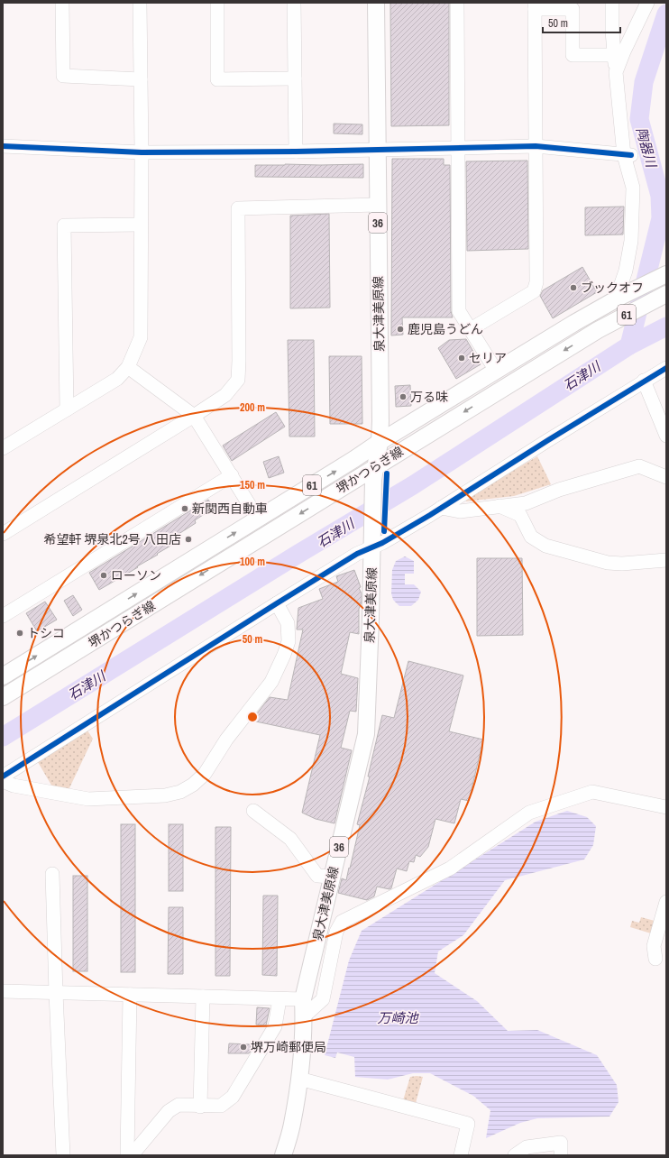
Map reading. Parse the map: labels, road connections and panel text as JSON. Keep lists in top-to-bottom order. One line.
{"streets":{"main road":["36","泉大津美原線","61","堺かつらぎ線"]},"crossings":[["泉大津美原線","堺かつらぎ線"]],"water":["陶器川","石津川","万崎池"],"places":["ブックオフ","鹿児島うどん","セリア","万る味","新関西自動車","希望軒 堺泉北2号 八田店","ローソン","トシコ","堺万崎郵便局"],"scale_bar":"50 m","rings":["200 m","150 m","100 m","50 m"]}
